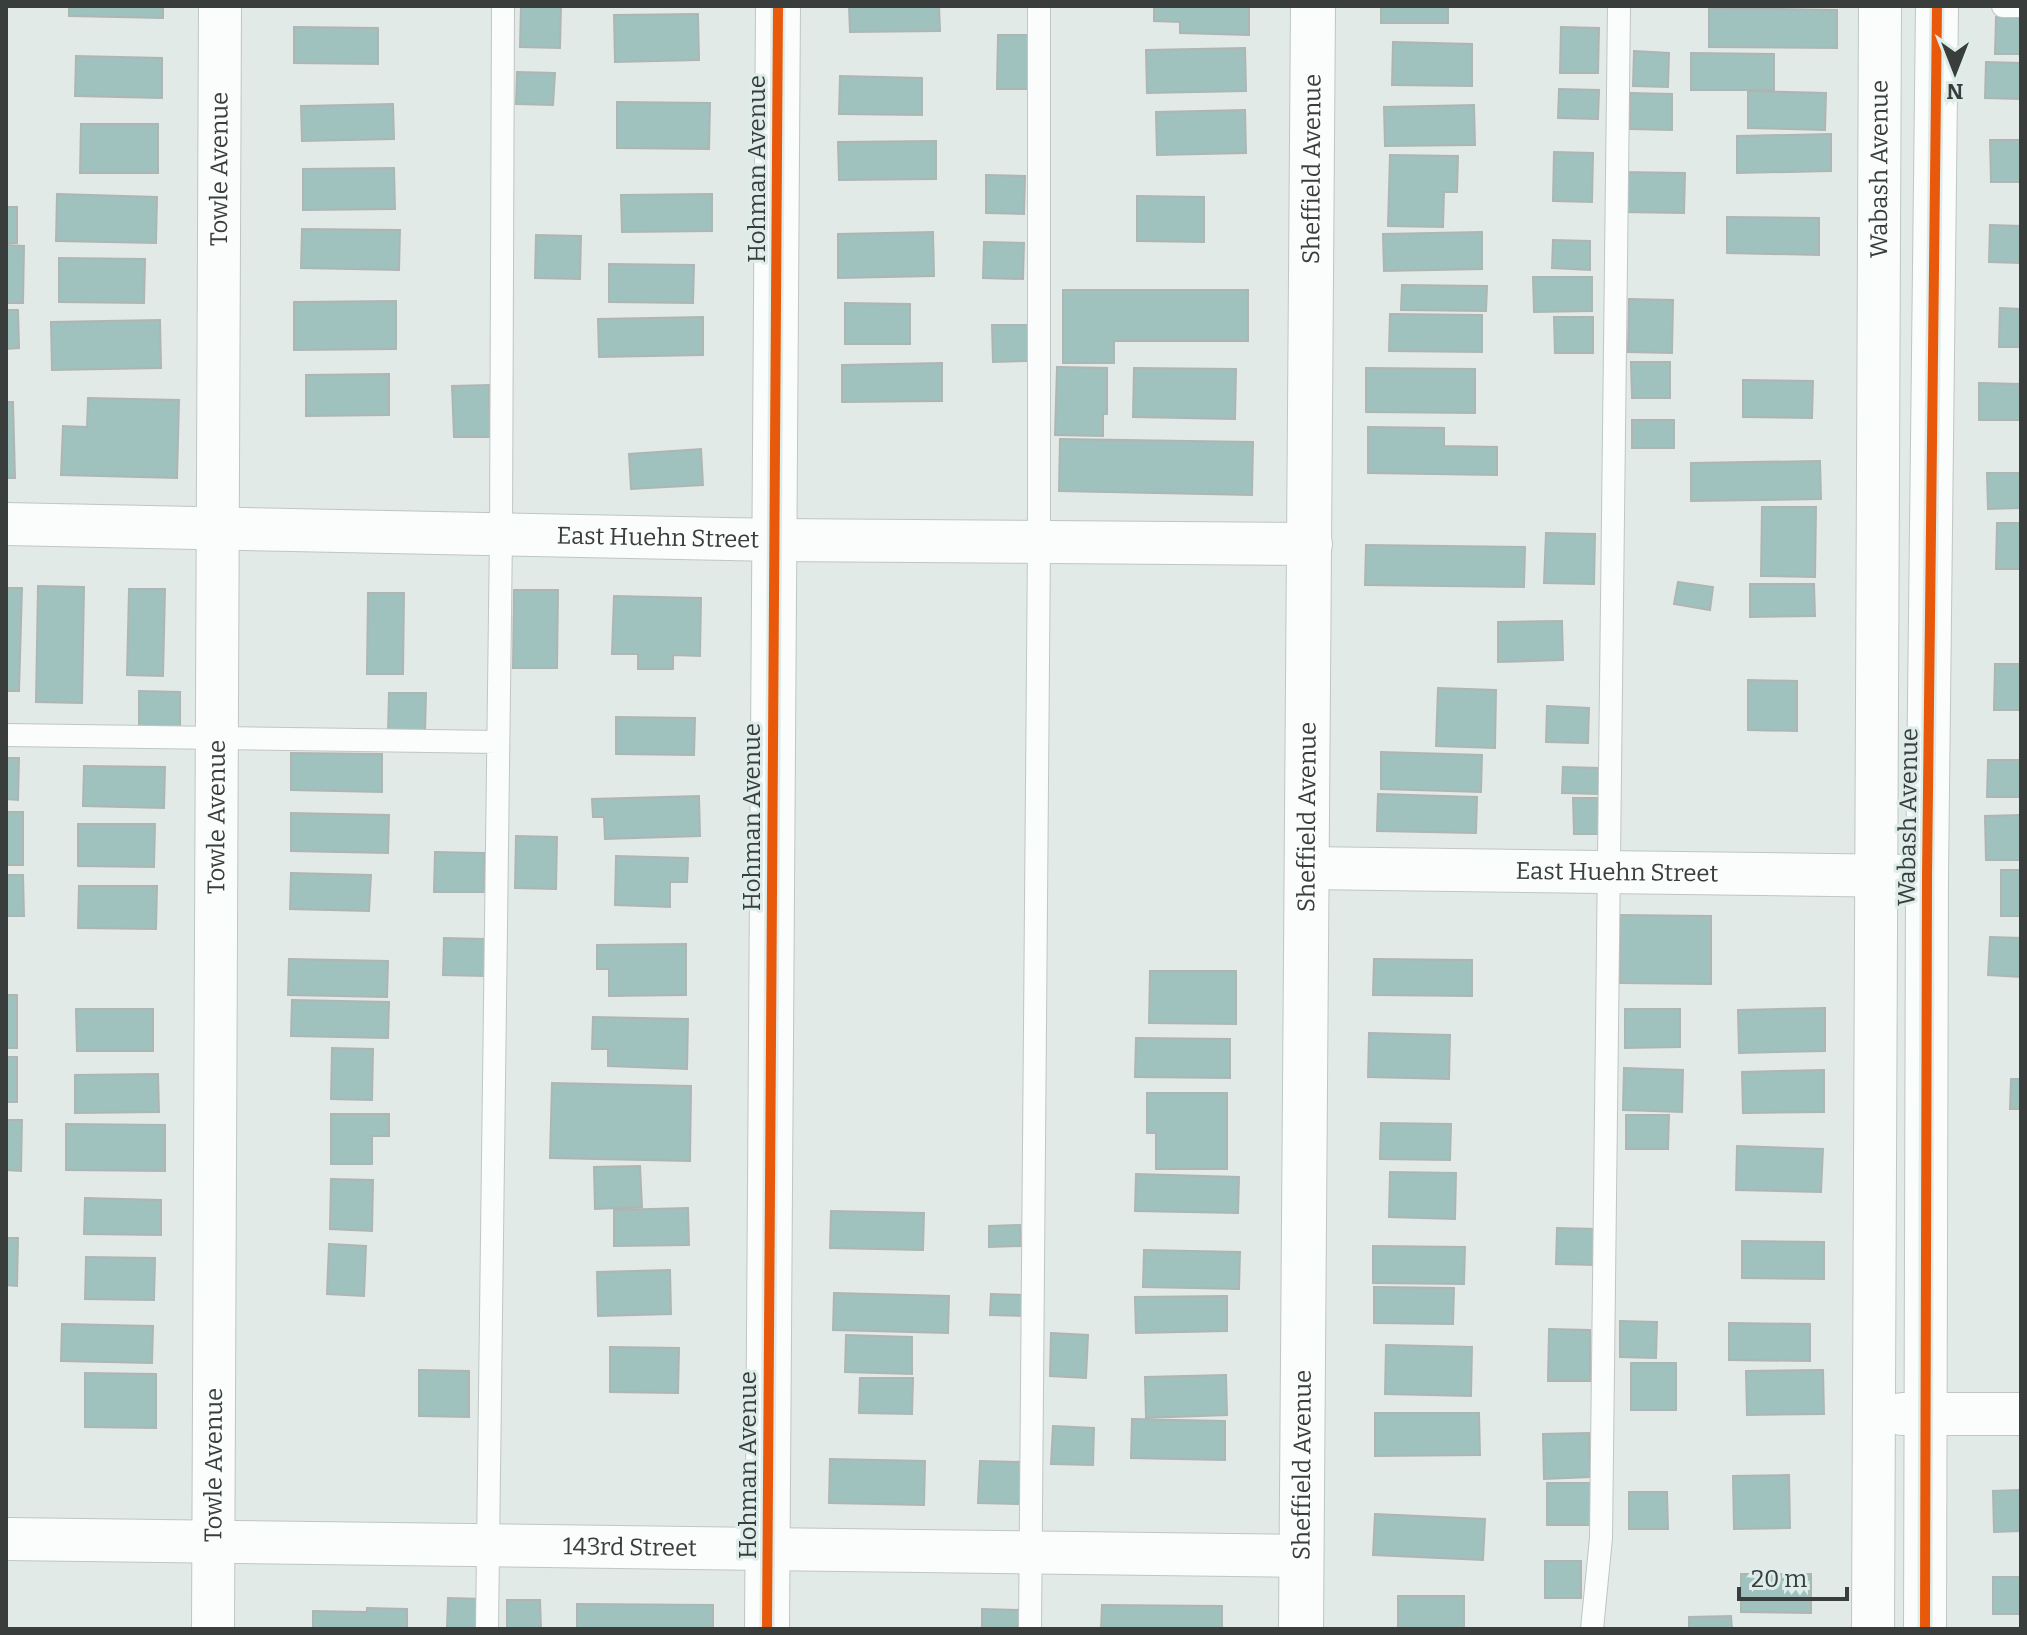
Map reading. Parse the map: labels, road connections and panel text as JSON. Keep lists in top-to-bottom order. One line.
{"streets":{"main road":["Hohman Avenue","Sheffield Avenue"],"street":["Towle Avenue","Wabash Avenue","East Huehn Street","143rd Street"]},"crossings":[["Hohman Avenue","East Huehn Street"],["Hohman Avenue","143rd Street"],["Towle Avenue","East Huehn Street"],["Towle Avenue","143rd Street"],["Sheffield Avenue","East Huehn Street"],["Sheffield Avenue","143rd Street"],["Wabash Avenue","East Huehn Street"]],"scale_bar":"20 m","north":"bottom"}
